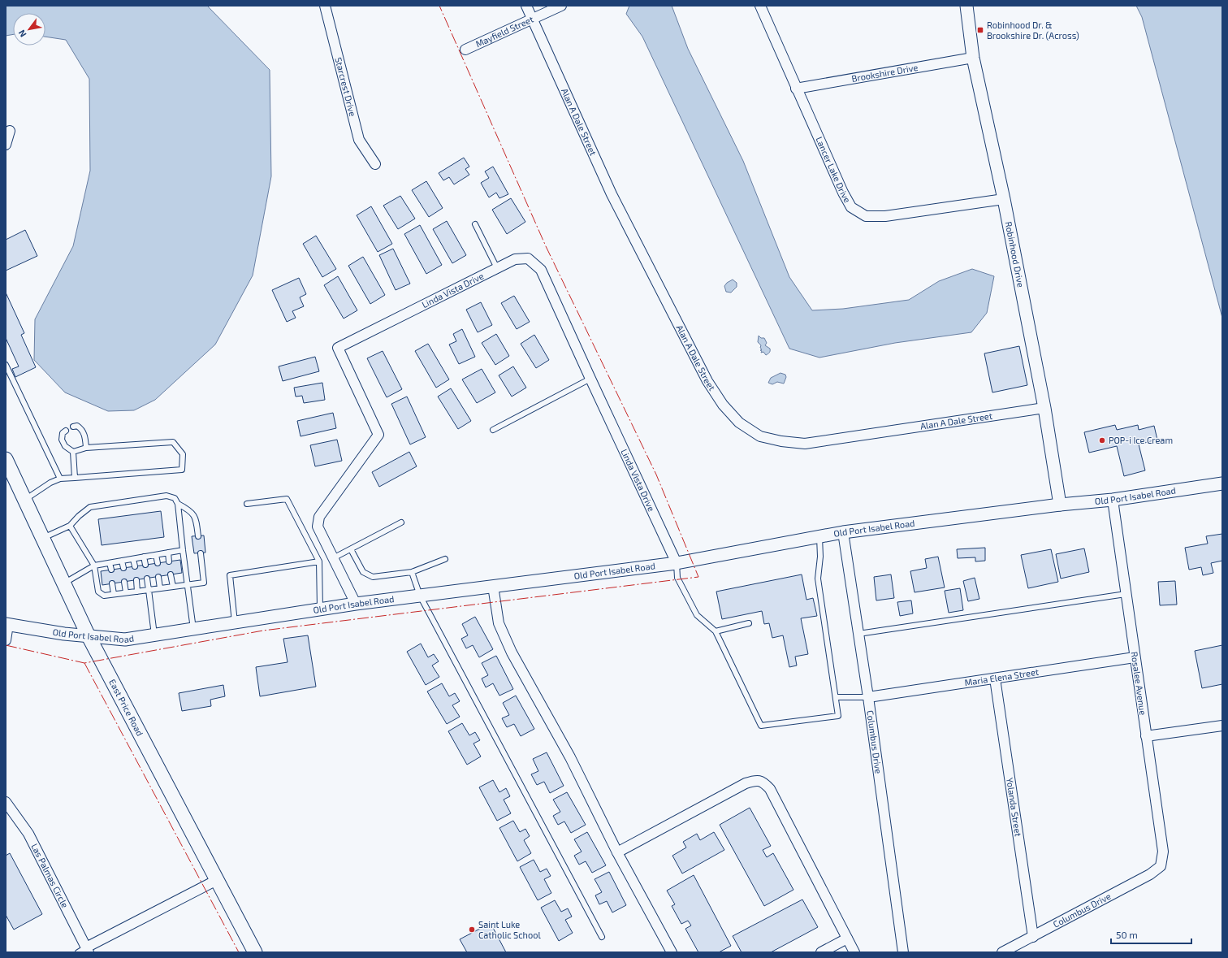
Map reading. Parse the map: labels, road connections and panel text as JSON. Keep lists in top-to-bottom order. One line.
{"streets":{"main road":["East Price Road"],"street":["Mayfield Street","Brookshire Drive","Starcrest Drive","Alan A Dale Street","Lancer Lake Drive","Robinhood Drive","Linda Vista Drive","Old Port Isabel Road","Maria Elena Street","Rosalee Avenue","Columbus Drive","Yolanda Street","Las Palmas Circle"]},"crossings":[["Mayfield Street","Alan A Dale Street"],["Brookshire Drive","Lancer Lake Drive"],["Brookshire Drive","Robinhood Drive"],["Alan A Dale Street","Robinhood Drive"],["Lancer Lake Drive","Robinhood Drive"],["Robinhood Drive","Old Port Isabel Road"],["Linda Vista Drive","Old Port Isabel Road"],["Old Port Isabel Road","Rosalee Avenue"],["Old Port Isabel Road","East Price Road"],["Old Port Isabel Road","Columbus Drive"],["Maria Elena Street","Rosalee Avenue"],["Maria Elena Street","Columbus Drive"],["Maria Elena Street","Yolanda Street"],["Rosalee Avenue","Columbus Drive"],["Columbus Drive","Yolanda Street"]],"places":{"transit":["Robinhood Dr. & Brookshire Dr. (Across)"],"other":["POP-i Ice Cream","Saint Luke Catholic School"]},"scale_bar":"50 m","north":"bottom left"}
